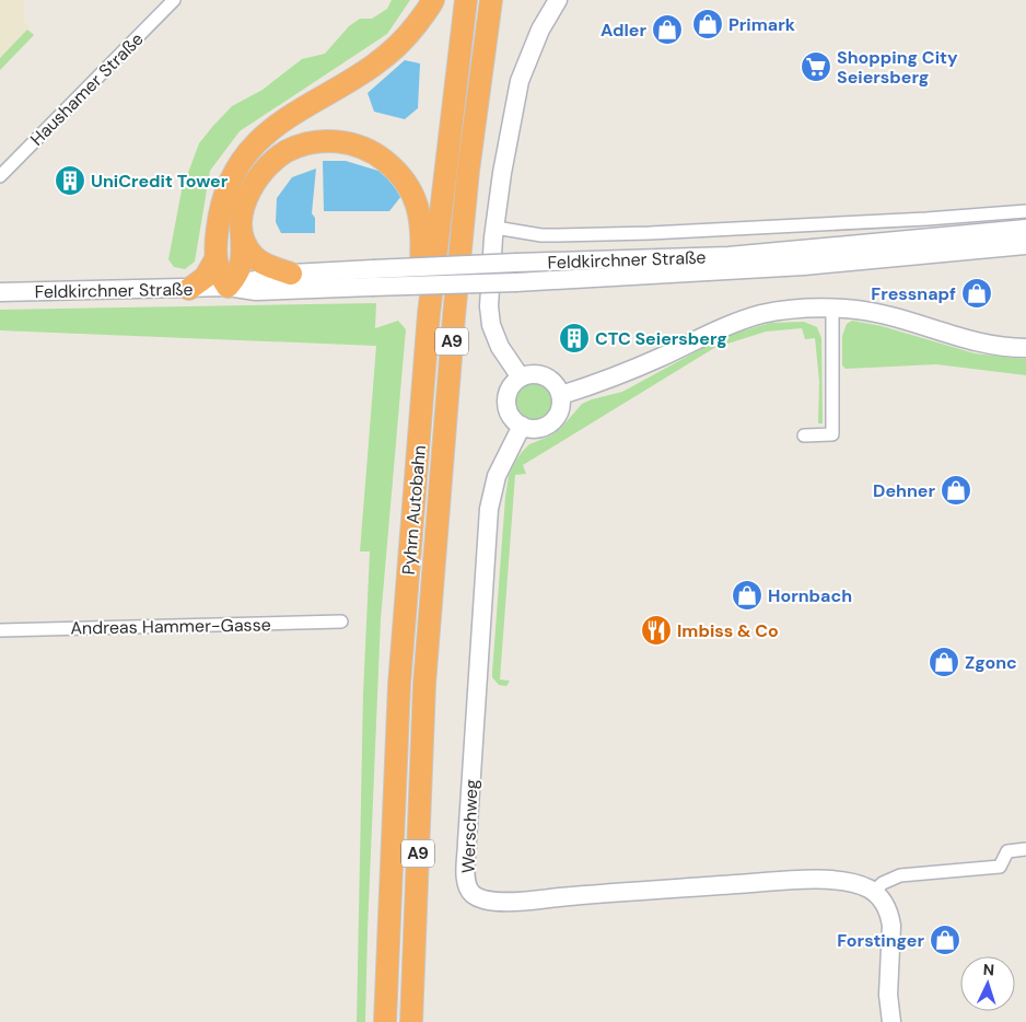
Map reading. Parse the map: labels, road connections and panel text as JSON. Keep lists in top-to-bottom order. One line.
{"streets":{"highway":["A9","Pyhrn Autobahn"],"main road":["Feldkirchner Straße","Werschweg"],"street":["Haushamer Straße","Andreas Hammer-Gasse"]},"places":{"shop":["Primark","Adler","Fressnapf","Dehner","Hornbach","Zgonc","Forstinger"],"supermarket":["Shopping City Seiersberg"],"building":["UniCredit Tower","CTC Seiersberg"],"restaurant":["Imbiss & Co"]},"north":"top"}
